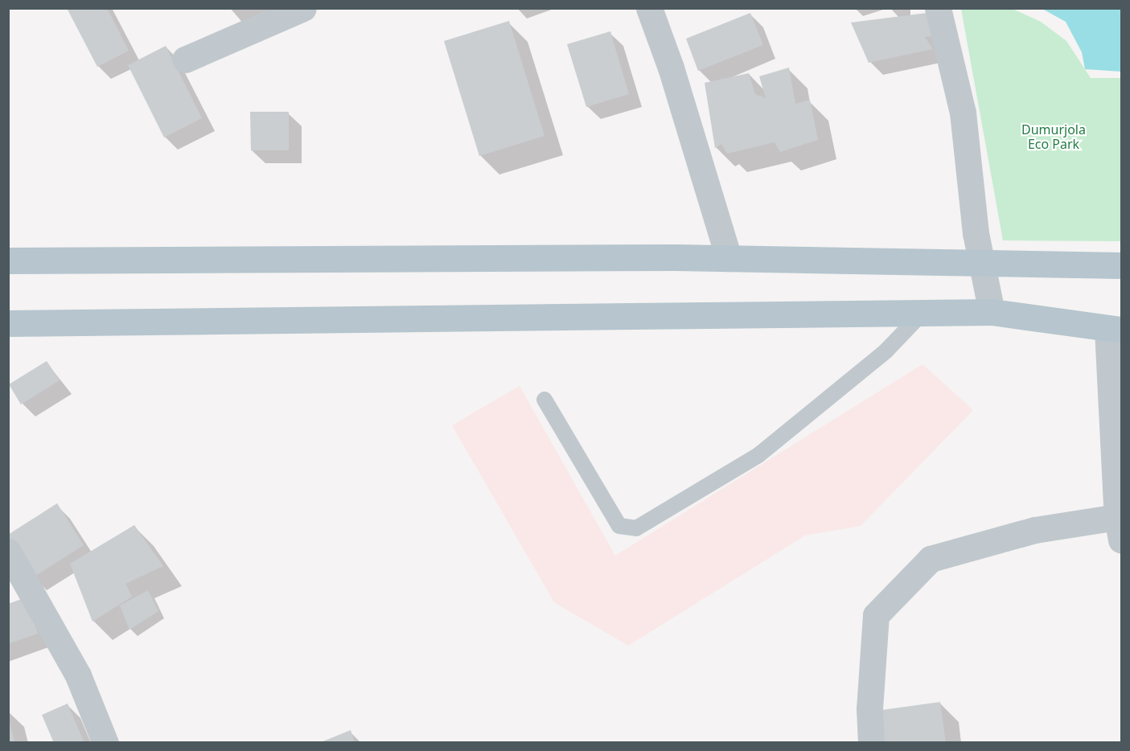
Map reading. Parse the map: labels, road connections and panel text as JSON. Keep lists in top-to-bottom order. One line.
{"parks":["Dumurjola Eco Park"]}
